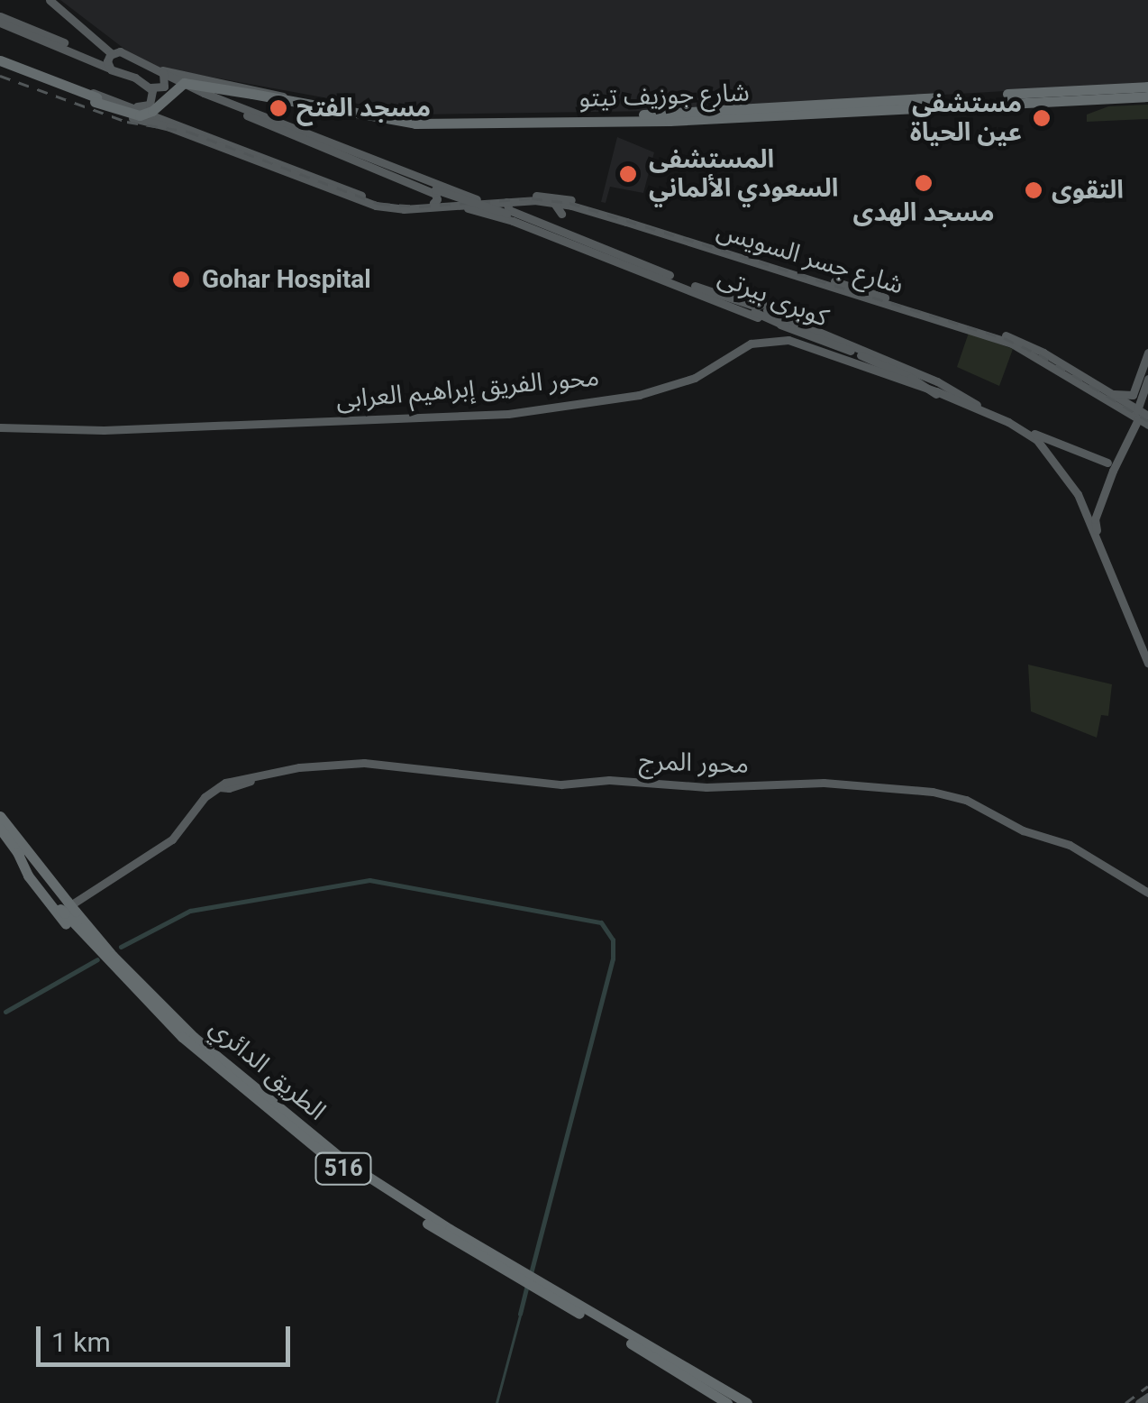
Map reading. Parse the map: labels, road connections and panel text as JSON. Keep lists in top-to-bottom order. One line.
{"streets":{"highway":["شارع جوزيف تيتو","الطريق الدائري","516"],"main road":["شارع جسر السويس","كوبرى بيرتى","محور الفريق إبراهيم العرابى","محور المرج"]},"crossings":[["محور المرج","الطريق الدائري"]],"places":["مسجد الفتح","مستشفى عين الحياة","المستشفى السعودي الألماني","مسجد الهدى","التقوى","Gohar Hospital"],"scale_bar":"1 km"}
